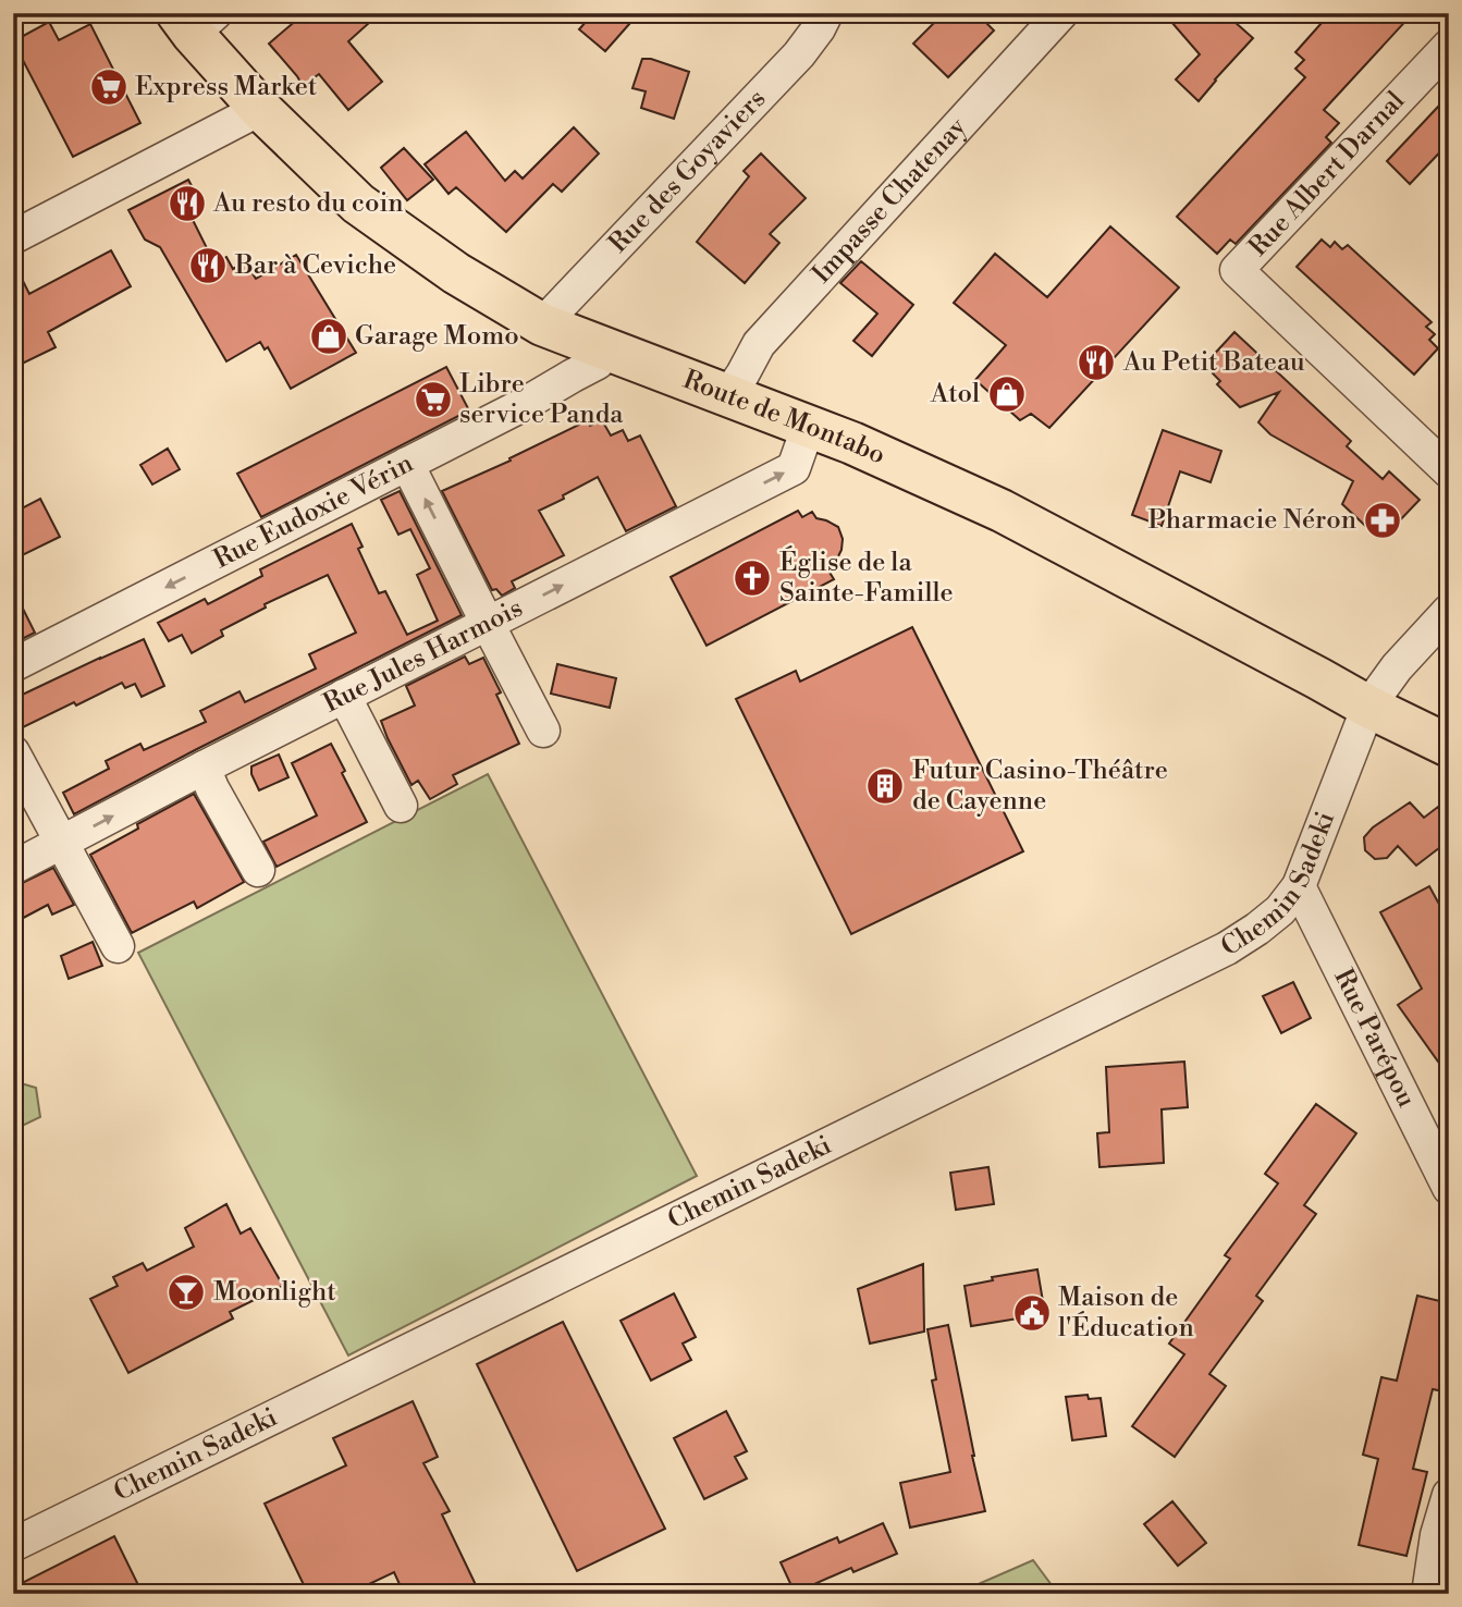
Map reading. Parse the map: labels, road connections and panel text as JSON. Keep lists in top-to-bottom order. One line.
{"streets":{"main road":["Route de Montabo"],"street":["Rue des Goyaviers","Rue Albert Darnal","Impasse Chatenay","Rue Eudoxie Vérin","Rue Jules Harmois","Chemin Sadeki","Rue Parépou"]},"crossings":[["Rue des Goyaviers","Route de Montabo"],["Impasse Chatenay","Route de Montabo"],["Route de Montabo","Rue Eudoxie Vérin"],["Route de Montabo","Rue Jules Harmois"],["Route de Montabo","Chemin Sadeki"],["Chemin Sadeki","Rue Parépou"]],"one_way":["Rue Eudoxie Vérin","Rue Jules Harmois"],"places":{"supermarket":["Express Market","Libre service Panda"],"restaurant":["Au resto du coin","Bar à Ceviche","Au Petit Bateau"],"shop":["Garage Momo","Atol"],"pharmacy":["Pharmacie Néron"],"church":["Église de la Sainte-Famille"],"building":["Futur Casino-Théâtre de Cayenne"],"bar":["Moonlight"],"public building":["Maison de l'Éducation"]}}
